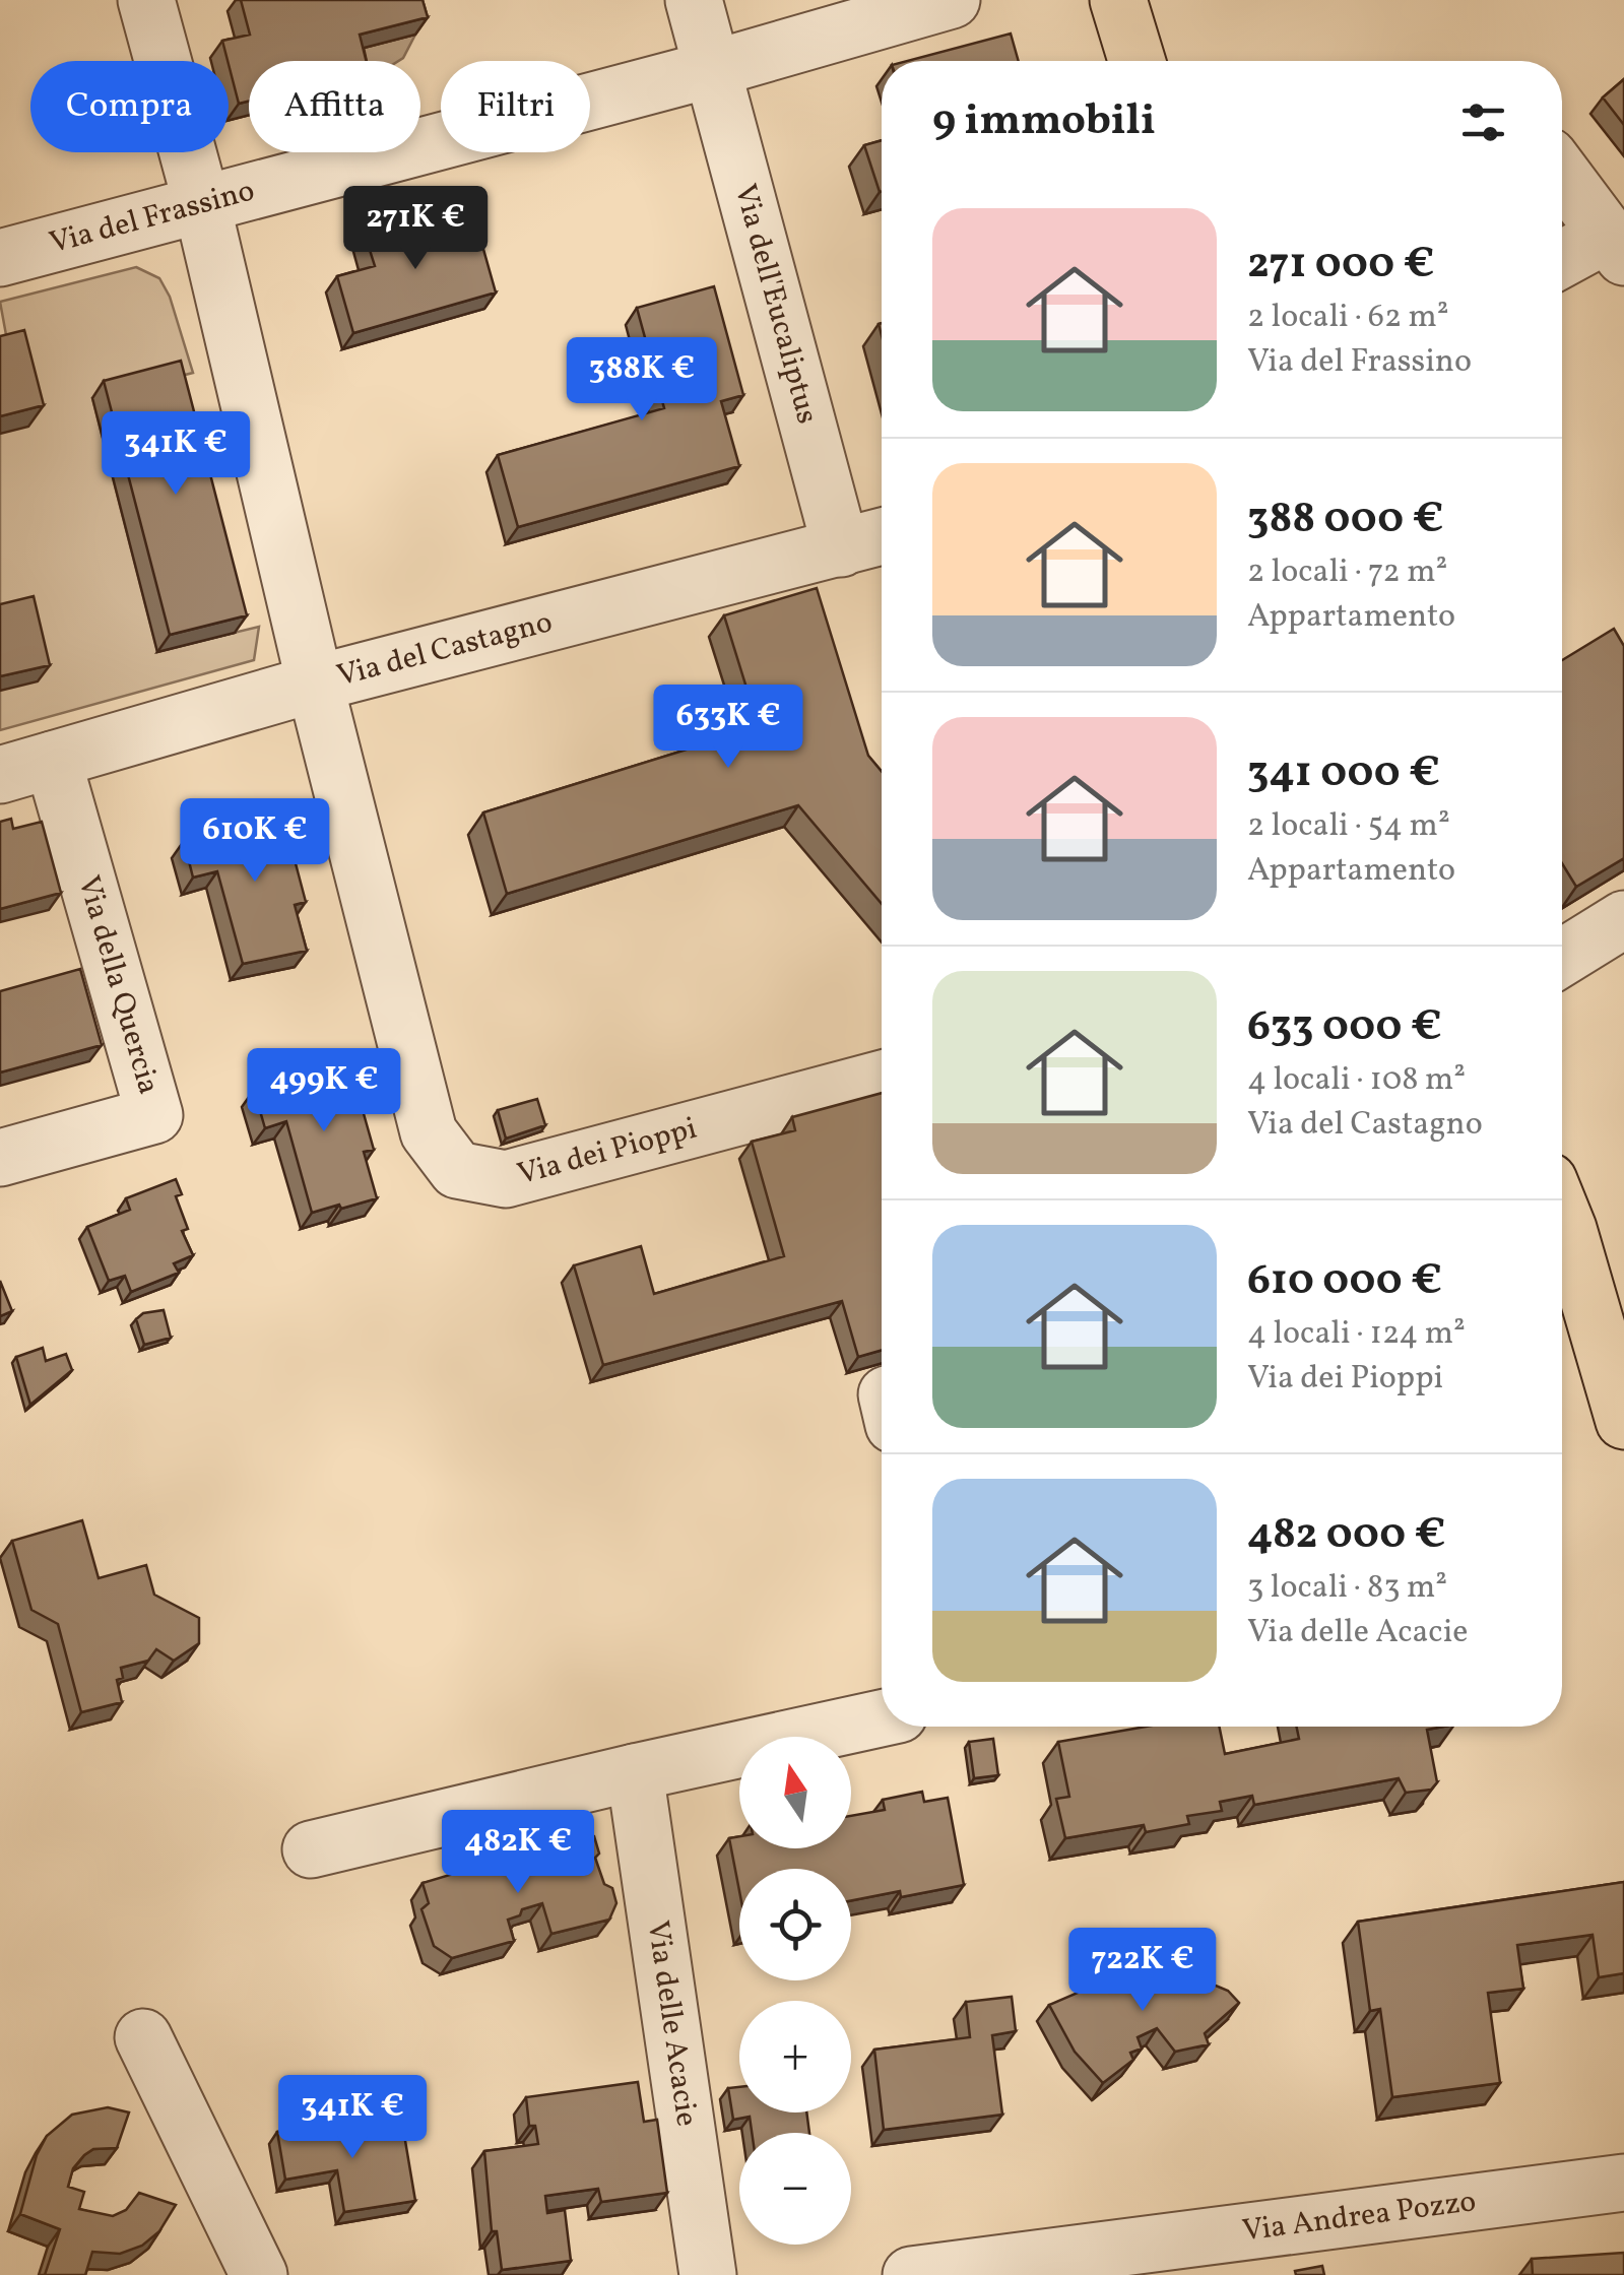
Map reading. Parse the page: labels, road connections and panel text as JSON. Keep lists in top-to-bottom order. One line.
{"streets":{"street":["Via del Frassino","Via dell'Eucaliptus","Via del Castagno","Via della Quercia","Via dei Pioppi","Via delle Acacie","Via Andrea Pozzo"]},"crossings":[["Via del Frassino","Via dell'Eucaliptus"],["Via del Frassino","Via dei Pioppi"],["Via dell'Eucaliptus","Via del Castagno"],["Via del Castagno","Via della Quercia"],["Via del Castagno","Via dei Pioppi"]],"north":"top","page":{"chip":["Compra","Affitta","Filtri"],"heading":"9 immobili","list":[{"name":"271 000 €","note":"2 locali · 62 m² · Via del Frassino"},{"name":"388 000 €","note":"2 locali · 72 m² · Appartamento"},{"name":"341 000 €","note":"2 locali · 54 m² · Appartamento"},{"name":"633 000 €","note":"4 locali · 108 m² · Via del Castagno"},{"name":"610 000 €","note":"4 locali · 124 m² · Via dei Pioppi"},{"name":"482 000 €","note":"3 locali · 83 m² · Via delle Acacie"}],"price":["271K €","388K €","341K €","633K €","610K €","499K €","482K €","722K €","341K €"],"map_buttons":["+","−"]}}
